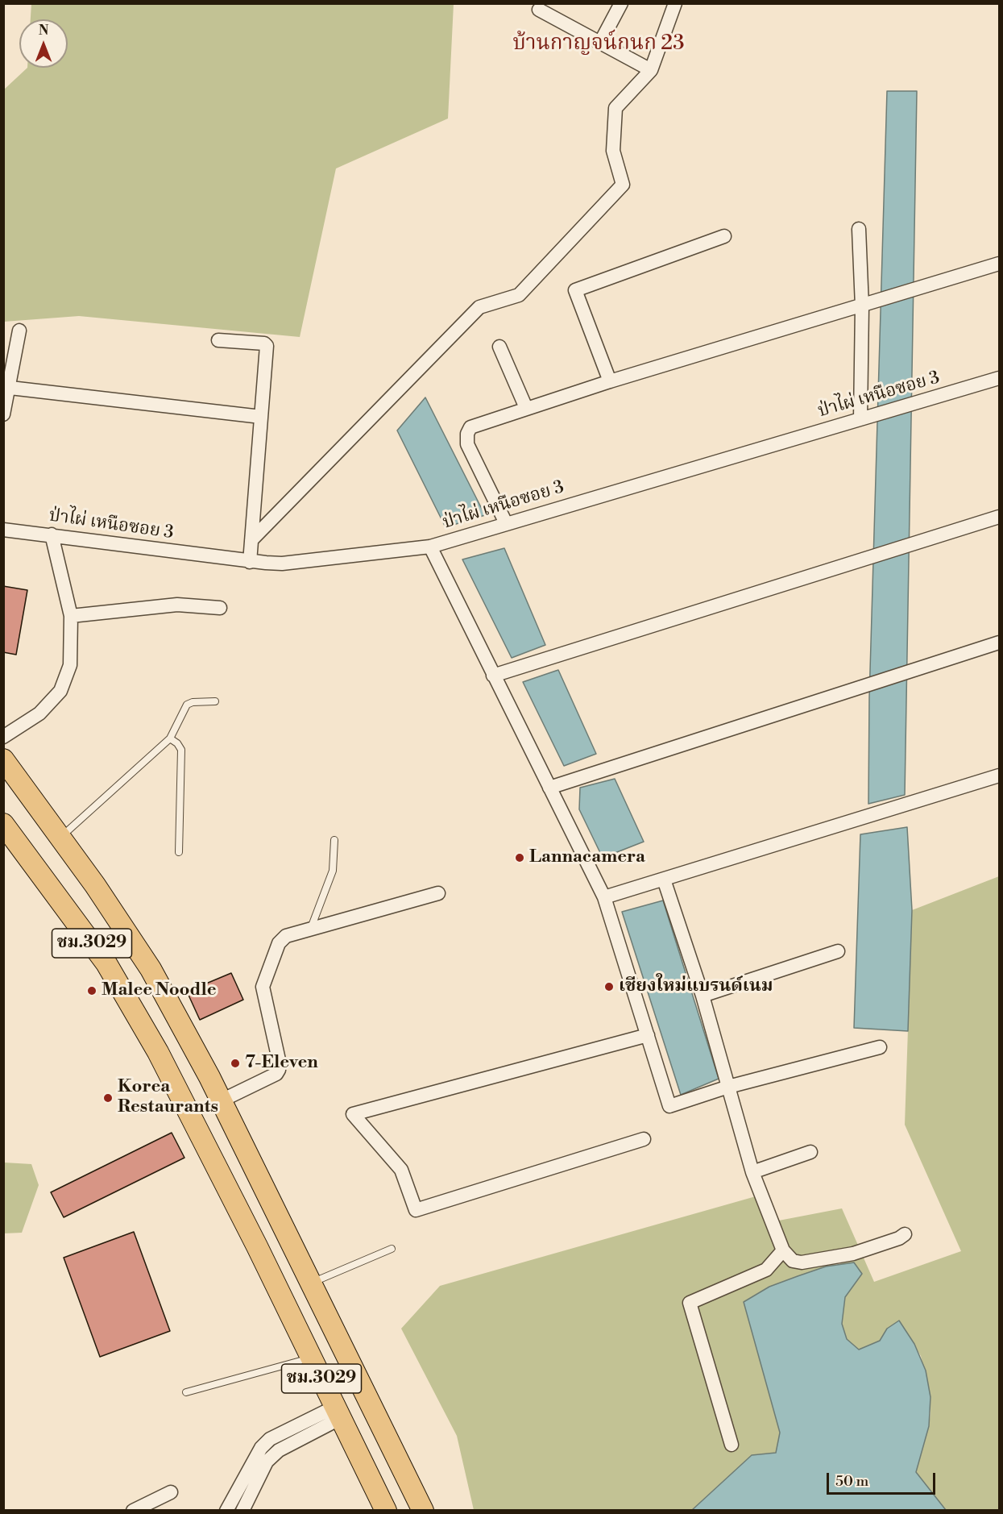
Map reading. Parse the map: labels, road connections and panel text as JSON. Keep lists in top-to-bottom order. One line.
{"streets":{"main road":["ชม.3029"],"street":["ป่าไผ่ เหนือซอย 3"]},"districts":["บ้านกาญจน์กนก 23"],"places":["Lannacamera","เชียงใหม่แบรนด์เนม","Malee Noodle","7-Eleven","Korea Restaurants"],"scale_bar":"50 m","north":"top"}
